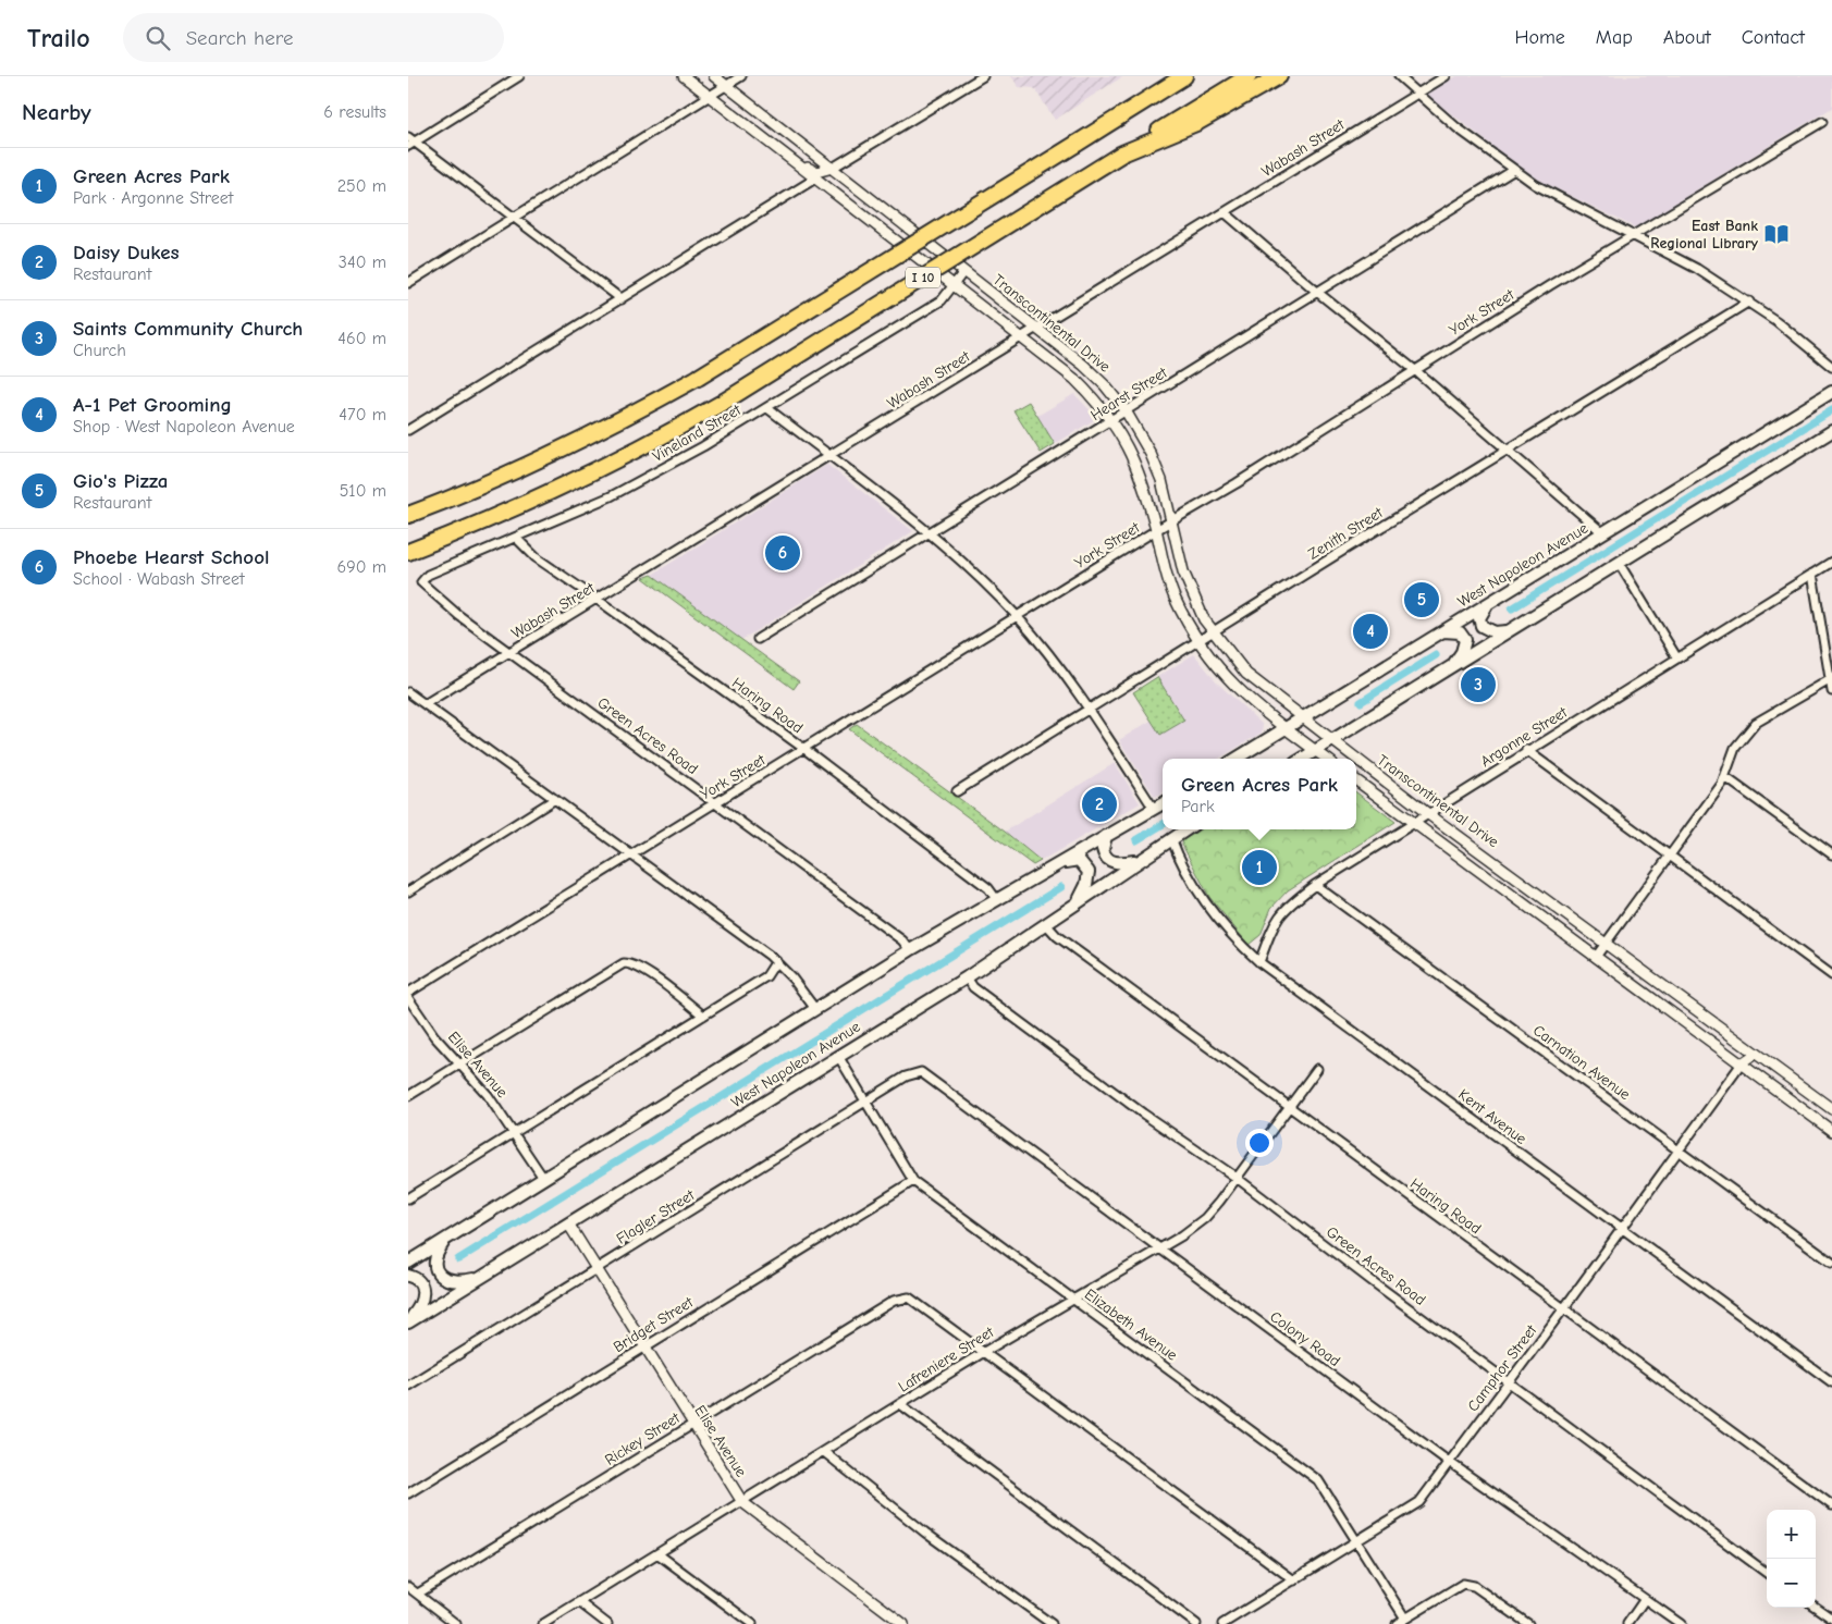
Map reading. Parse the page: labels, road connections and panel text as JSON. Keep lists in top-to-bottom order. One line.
{"streets":{"highway":["I 10"],"main road":["West Napoleon Avenue"],"street":["Wabash Street","York Street","Transcontinental Drive","Hearst Street","Vineland Street","Zenith Street","Haring Road","Green Acres Road","Argonne Street","Carnation Avenue","Elise Avenue","Kent Avenue","Flagler Street","Bridget Street","Elizabeth Avenue","Colony Road","Lafreniere Street","Camphor Street","Rickey Street"]},"crossings":[["Wabash Street","Transcontinental Drive"],["Wabash Street","Haring Road"],["Wabash Street","Green Acres Road"],["York Street","Transcontinental Drive"],["York Street","Haring Road"],["York Street","Green Acres Road"],["Transcontinental Drive","Hearst Street"],["Transcontinental Drive","Vineland Street"],["Transcontinental Drive","Zenith Street"],["Transcontinental Drive","West Napoleon Avenue"],["Transcontinental Drive","Argonne Street"],["Transcontinental Drive","Camphor Street"],["Vineland Street","Haring Road"],["Vineland Street","Green Acres Road"],["West Napoleon Avenue","Haring Road"],["West Napoleon Avenue","Green Acres Road"],["West Napoleon Avenue","Elise Avenue"],["West Napoleon Avenue","Kent Avenue"],["West Napoleon Avenue","Elizabeth Avenue"],["Haring Road","Lafreniere Street"],["Haring Road","Camphor Street"],["Green Acres Road","Lafreniere Street"],["Green Acres Road","Camphor Street"],["Argonne Street","Carnation Avenue"],["Argonne Street","Kent Avenue"],["Carnation Avenue","Camphor Street"],["Elise Avenue","Flagler Street"],["Elise Avenue","Bridget Street"],["Elise Avenue","Lafreniere Street"],["Elise Avenue","Rickey Street"],["Kent Avenue","Camphor Street"],["Flagler Street","Elizabeth Avenue"],["Flagler Street","Colony Road"],["Bridget Street","Elizabeth Avenue"],["Elizabeth Avenue","Lafreniere Street"],["Elizabeth Avenue","Camphor Street"],["Colony Road","Lafreniere Street"],["Colony Road","Camphor Street"],["Lafreniere Street","Rickey Street"]],"places":{"library":["East Bank Regional Library"]},"page":{"header":"Trailo","search":"Search here","nav":["Home","Map","About","Contact"],"heading":["Nearby","6 results"],"list":[{"mark":"1","name":"Green Acres Park","note":"Park · Argonne Street","value":"250 m"},{"mark":"2","name":"Daisy Dukes","note":"Restaurant","value":"340 m"},{"mark":"3","name":"Saints Community Church","note":"Church","value":"460 m"},{"mark":"4","name":"A-1 Pet Grooming","note":"Shop · West Napoleon Avenue","value":"470 m"},{"mark":"5","name":"Gio's Pizza","note":"Restaurant","value":"510 m"},{"mark":"6","name":"Phoebe Hearst School","note":"School · Wabash Street","value":"690 m"}],"pins":["6","5","4","3","2","1"],"popup":["Green Acres Park","Park"],"map_buttons":["+","−"]}}
